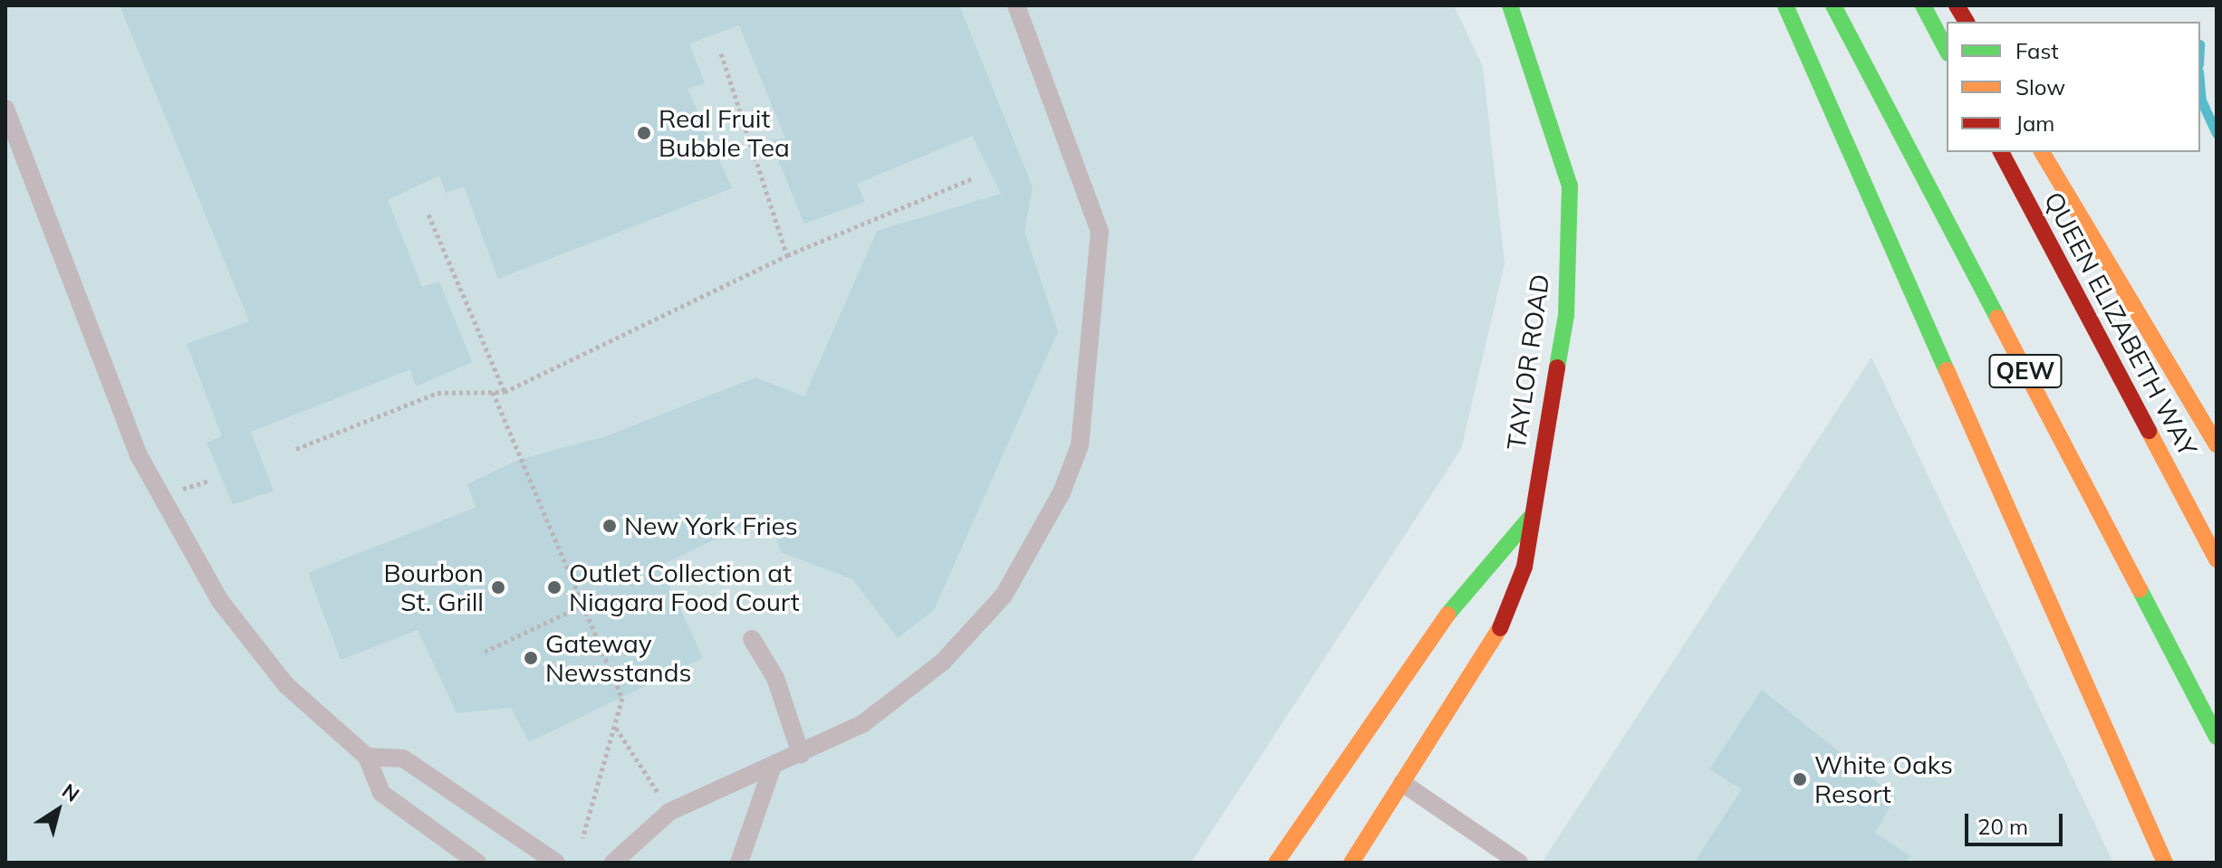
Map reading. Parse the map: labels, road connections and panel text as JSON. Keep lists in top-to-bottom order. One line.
{"streets":{"main road":["QUEEN ELIZABETH WAY","TAYLOR ROAD","QEW"]},"places":["Real Fruit Bubble Tea","New York Fries","Bourbon St. Grill","Outlet Collection at Niagara Food Court","Gateway Newsstands","White Oaks Resort"],"legend":["Fast","Slow","Jam"],"scale_bar":"20 m","north":"top right"}
